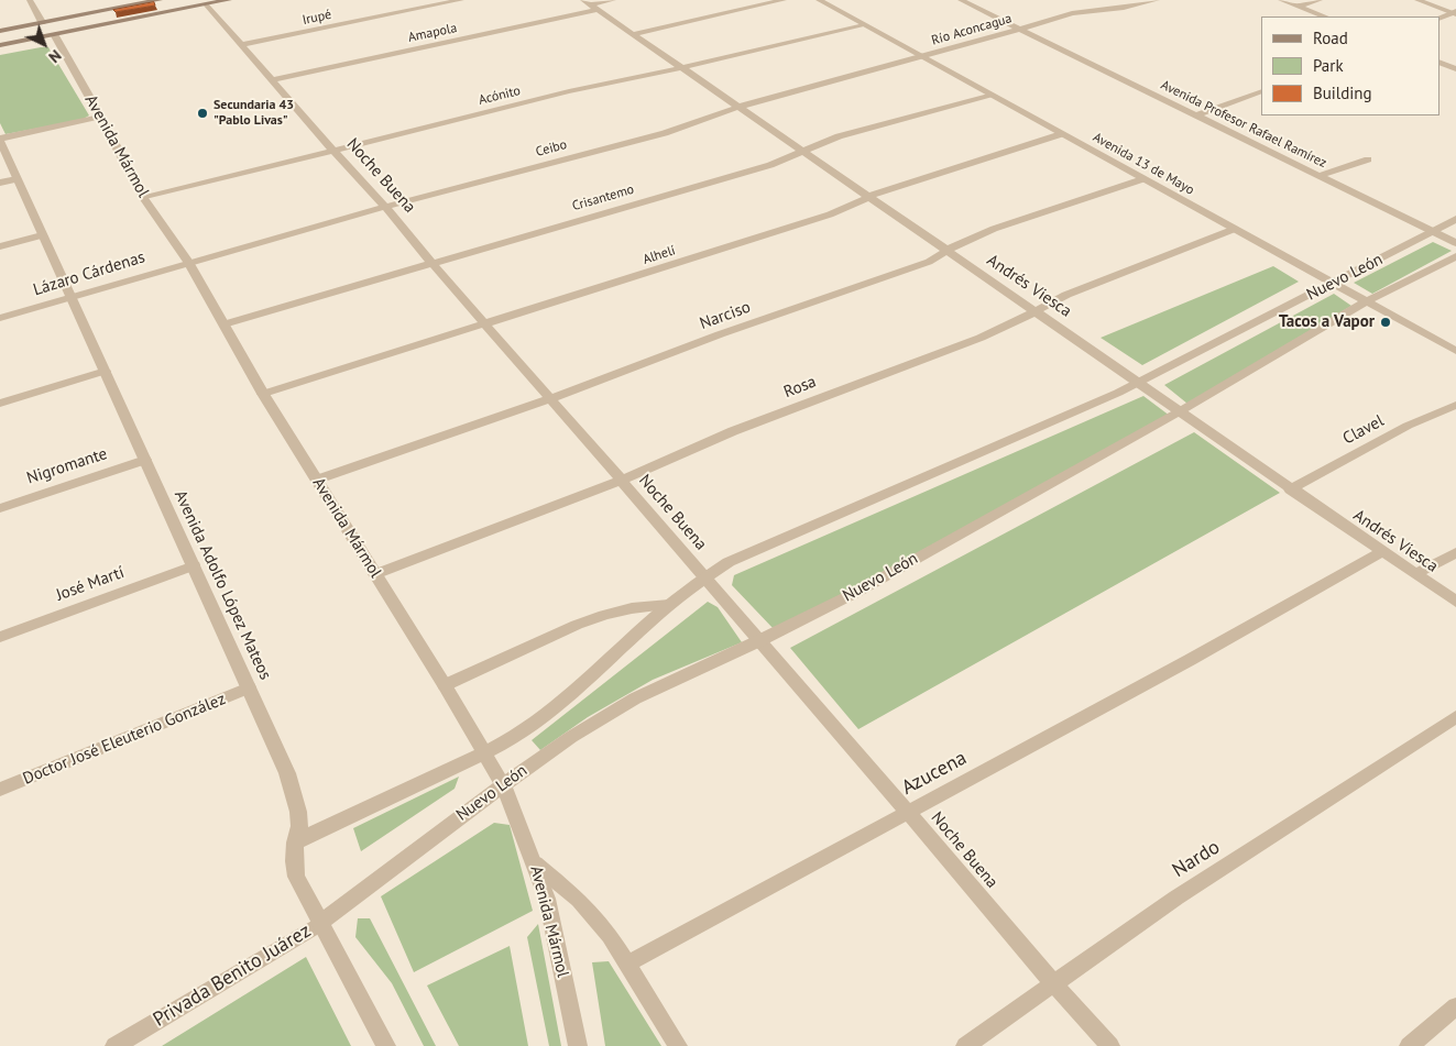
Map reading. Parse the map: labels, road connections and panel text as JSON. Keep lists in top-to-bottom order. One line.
{"streets":{"street":["Irupé","Río Aconcagua","Amapola","Acónito","Avenida Profesor Rafael Ramírez","Avenida Mármol","Ceibo","Avenida 13 de Mayo","Noche Buena","Crisantemo","Alhelí","Lázaro Cárdenas","Nuevo León","Andrés Viesca","Narciso","Rosa","Clavel","Nigromante","José Martí","Avenida Adolfo López Mateos","Doctor José Eleuterio González","Azucena","Nardo","Privada Benito Juárez"]},"crossings":[["Irupé","Noche Buena"],["Río Aconcagua","Avenida Profesor Rafael Ramírez"],["Río Aconcagua","Ceibo"],["Río Aconcagua","Avenida 13 de Mayo"],["Amapola","Noche Buena"],["Amapola","Andrés Viesca"],["Acónito","Avenida Mármol"],["Acónito","Avenida 13 de Mayo"],["Acónito","Noche Buena"],["Acónito","Andrés Viesca"],["Avenida Profesor Rafael Ramírez","Nuevo León"],["Avenida Mármol","Ceibo"],["Avenida Mármol","Crisantemo"],["Avenida Mármol","Alhelí"],["Avenida Mármol","Lázaro Cárdenas"],["Avenida Mármol","Nuevo León"],["Avenida Mármol","Narciso"],["Avenida Mármol","Rosa"],["Ceibo","Avenida 13 de Mayo"],["Ceibo","Noche Buena"],["Ceibo","Lázaro Cárdenas"],["Ceibo","Andrés Viesca"],["Avenida 13 de Mayo","Crisantemo"],["Avenida 13 de Mayo","Alhelí"],["Avenida 13 de Mayo","Nuevo León"],["Avenida 13 de Mayo","Narciso"],["Avenida 13 de Mayo","Rosa"],["Noche Buena","Crisantemo"],["Noche Buena","Alhelí"],["Noche Buena","Nuevo León"],["Noche Buena","Narciso"],["Noche Buena","Rosa"],["Noche Buena","Azucena"],["Noche Buena","Nardo"],["Crisantemo","Andrés Viesca"],["Alhelí","Andrés Viesca"],["Lázaro Cárdenas","Avenida Adolfo López Mateos"],["Nuevo León","Andrés Viesca"],["Nuevo León","Avenida Adolfo López Mateos"],["Nuevo León","Privada Benito Juárez"],["Andrés Viesca","Narciso"],["Andrés Viesca","Rosa"],["Andrés Viesca","Clavel"],["Andrés Viesca","Azucena"],["Nigromante","Avenida Adolfo López Mateos"],["José Martí","Avenida Adolfo López Mateos"],["Avenida Adolfo López Mateos","Doctor José Eleuterio González"],["Avenida Adolfo López Mateos","Privada Benito Juárez"]],"places":["Secundaria 43 \"Pablo Livas\"","Tacos a Vapor"],"legend":["Road","Park","Building"],"north":"bottom right"}
